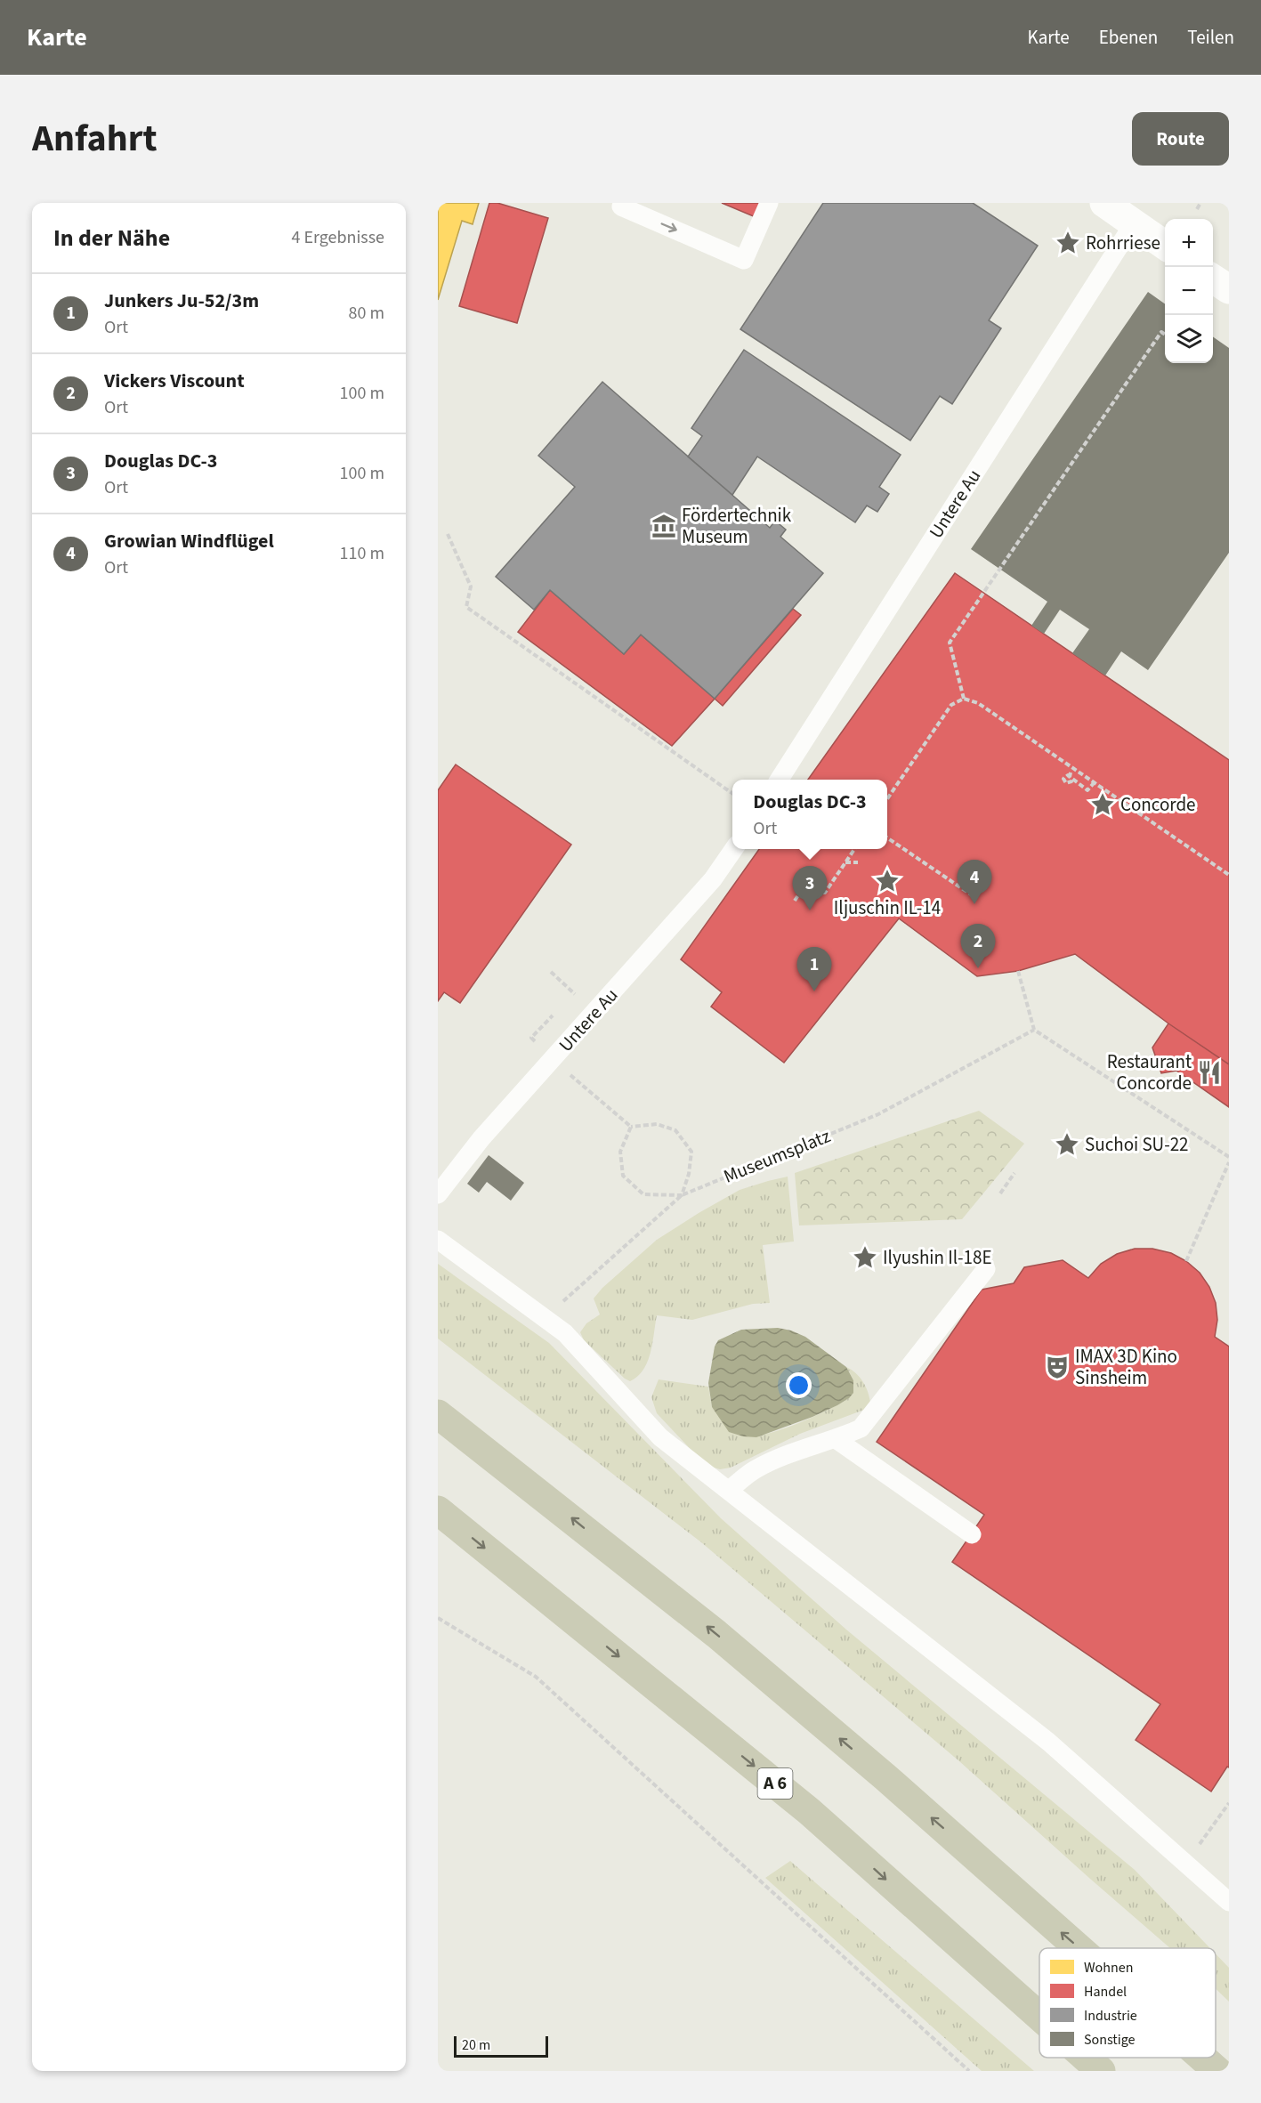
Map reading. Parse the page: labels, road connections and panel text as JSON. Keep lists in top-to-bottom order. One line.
{"streets":{"highway":["A 6"],"lane":["Untere Au"],"path":["Museumsplatz"]},"places":{"place":["Rohrriese","Concorde","Iljuschin IL-14","Suchoi SU-22","Ilyushin Il-18E"],"museum":["Fördertechnik Museum"],"restaurant":["Restaurant Concorde"],"theatre":["IMAX 3D Kino Sinsheim"]},"legend":["Wohnen","Handel","Industrie","Sonstige"],"scale_bar":"20 m","page":{"header":"Karte","nav":["Karte","Ebenen","Teilen"],"title":"Anfahrt","buttons":"Route","heading":["In der Nähe","4 Ergebnisse"],"map_buttons":["+","−"],"list":[{"mark":"1","name":"Junkers Ju-52/3m","note":"Ort","value":"80 m"},{"mark":"2","name":"Vickers Viscount","note":"Ort","value":"100 m"},{"mark":"3","name":"Douglas DC-3","note":"Ort","value":"100 m"},{"mark":"4","name":"Growian Windflügel","note":"Ort","value":"110 m"}],"popup":["Douglas DC-3","Ort"],"pins":["4","3","2","1"],"scale":"20 m"}}
